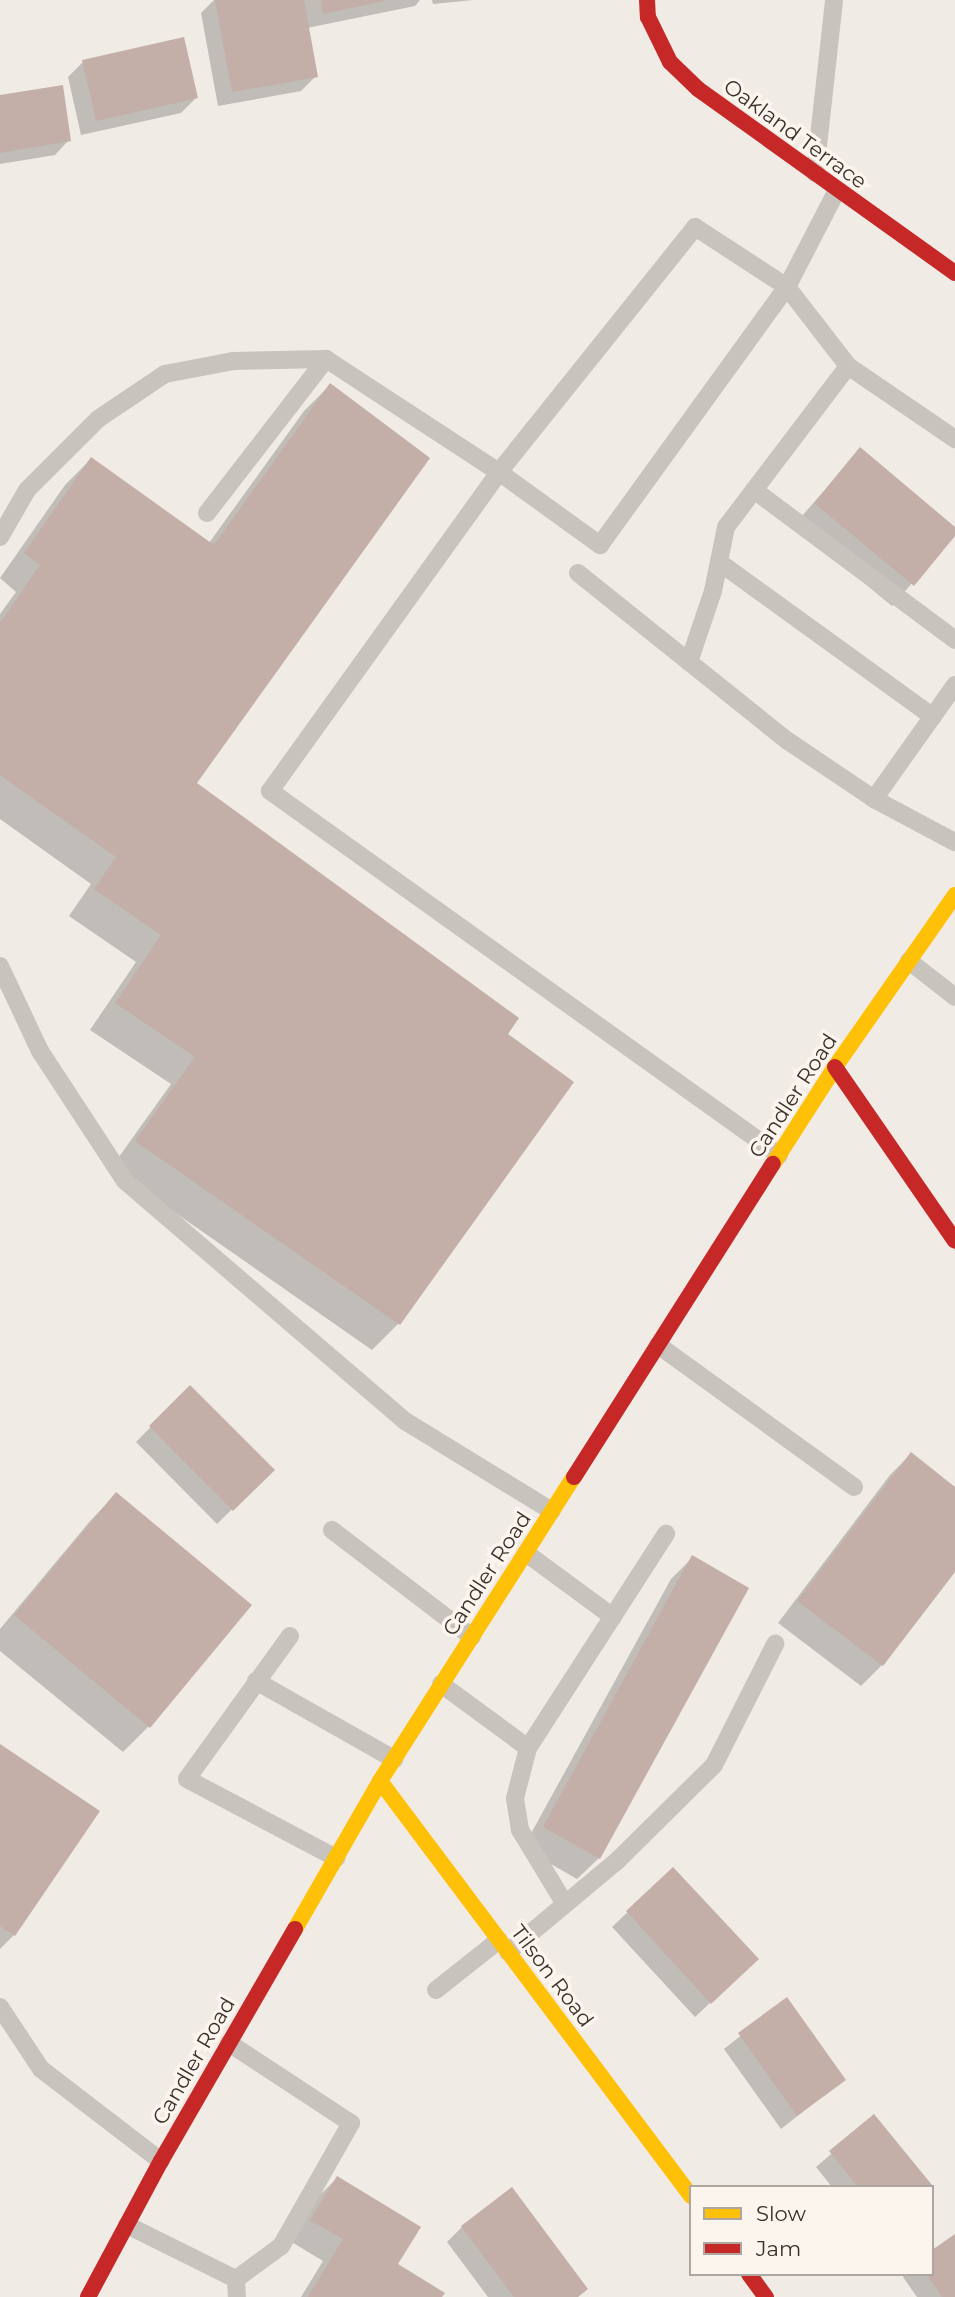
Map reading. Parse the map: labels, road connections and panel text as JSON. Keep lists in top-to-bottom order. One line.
{"streets":{"main road":["Oakland Terrace","Candler Road","Tilson Road"]},"crossings":[["Candler Road","Tilson Road"]],"legend":["Slow","Jam"]}
